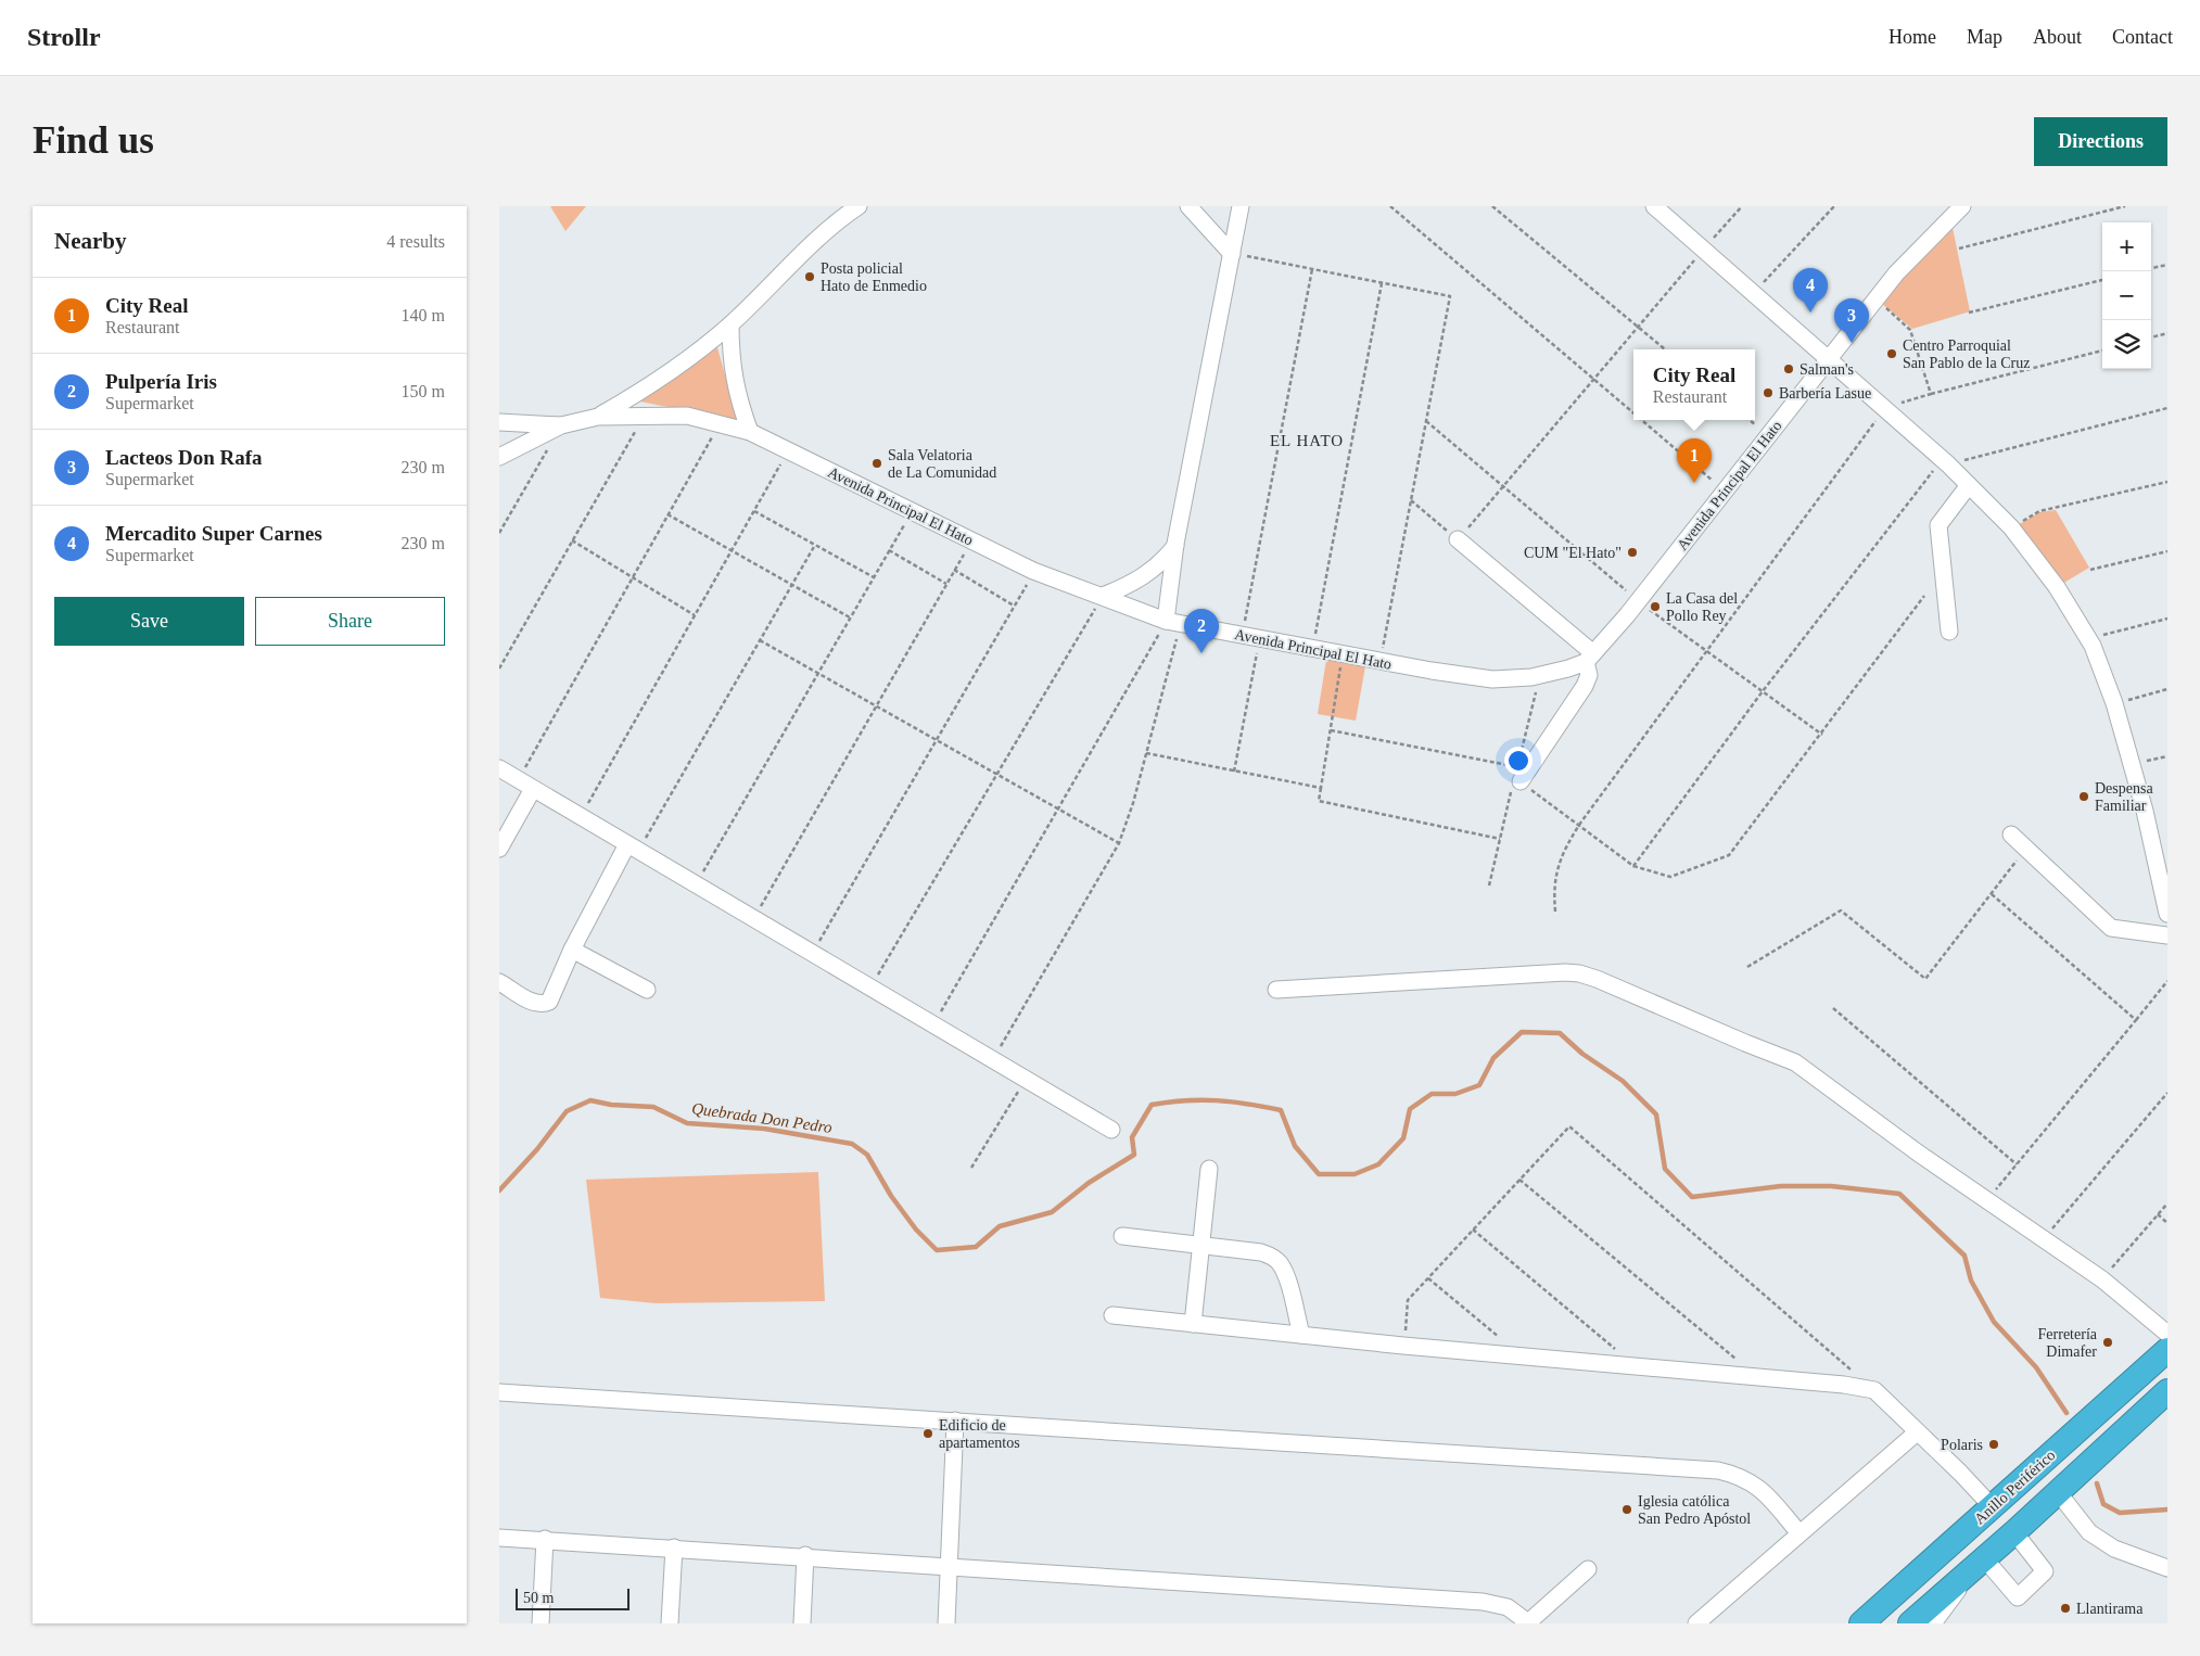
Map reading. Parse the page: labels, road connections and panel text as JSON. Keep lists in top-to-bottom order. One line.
{"streets":{"highway":["Anillo Periférico"],"street":["Avenida Principal El Hato"]},"districts":["EL HATO"],"water":["Quebrada Don Pedro"],"places":["Posta policial Hato de Enmedio","Centro Parroquial San Pablo de la Cruz","Salman's","Barbería Lasue","Sala Velatoria de La Comunidad","CUM \"El Hato\"","La Casa del Pollo Rey","Despensa Familiar","Ferretería Dimafer","Edificio de apartamentos","Polaris","Iglesia católica San Pedro Apóstol","Llantirama"],"scale_bar":"50 m","page":{"header":"Strollr","nav":["Home","Map","About","Contact"],"buttons":["Directions",["Save","Share"]],"title":"Find us","heading":["Nearby","4 results"],"map_buttons":["+","−"],"pins":["4","3","1","2"],"list":[{"mark":"1","name":"City Real","note":"Restaurant","value":"140 m"},{"mark":"2","name":"Pulpería Iris","note":"Supermarket","value":"150 m"},{"mark":"3","name":"Lacteos Don Rafa","note":"Supermarket","value":"230 m"},{"mark":"4","name":"Mercadito Super Carnes","note":"Supermarket","value":"230 m"}],"popup":["City Real","Restaurant"],"scale":"50 m"}}
